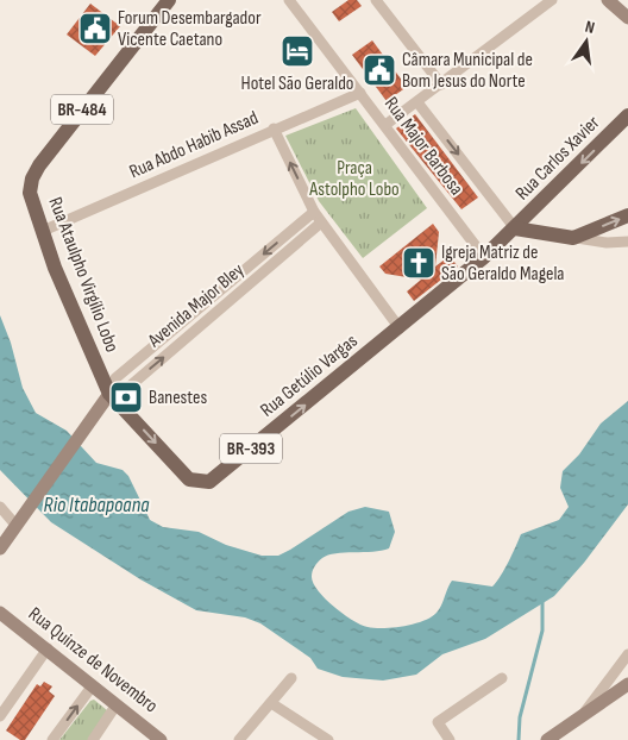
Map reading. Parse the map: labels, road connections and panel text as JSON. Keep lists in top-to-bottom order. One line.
{"streets":{"main road":["BR-484","Rua Carlos Xavier","Rua Ataulpho Virgílio Lobo","Rua Getúlio Vargas","BR-393","Rua Quinze de Novembro"],"street":["Rua Abdo Habib Assad","Rua Major Barbosa","Avenida Major Bley"]},"crossings":[["Rua Abdo Habib Assad","Rua Major Barbosa"],["Rua Abdo Habib Assad","Rua Ataulpho Virgílio Lobo"],["Rua Major Barbosa","Rua Getúlio Vargas"],["Rua Major Barbosa","BR-393"],["Rua Carlos Xavier","BR-393"],["Rua Ataulpho Virgílio Lobo","Avenida Major Bley"],["Rua Ataulpho Virgílio Lobo","Rua Getúlio Vargas"],["Avenida Major Bley","Rua Getúlio Vargas"],["Rua Getúlio Vargas","BR-393"]],"water":["Rio Itabapoana"],"parks":["Praça Astolpho Lobo"],"places":{"public building":["Forum Desembargador Vicente Caetano","Câmara Municipal de Bom Jesus do Norte"],"hotel":["Hotel São Geraldo"],"church":["Igreja Matriz de São Geraldo Magela"],"bank":["Banestes"]},"north":"top"}
